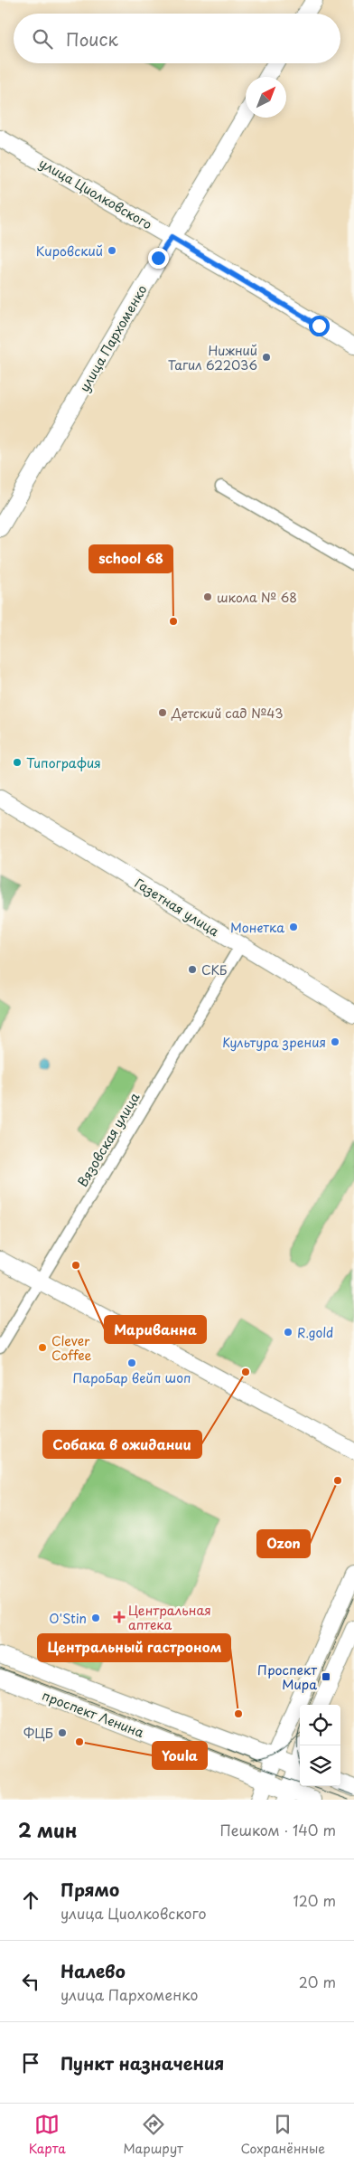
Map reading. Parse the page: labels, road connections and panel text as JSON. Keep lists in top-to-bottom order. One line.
{"streets":{"main road":["улица Циолковского","улица Пархоменко","Газетная улица","проспект Ленина"],"street":["Вязовская улица"]},"crossings":[["улица Циолковского","улица Пархоменко"],["Газетная улица","Вязовская улица"]],"places":{"other":["Кировский","Нижний Тагил 622036","школа № 68","school 68","Детский сад №43","Типография","Монетка","СКБ","Культура зрения","Мариванна","R.gold","Clever Coffee","ПароБар вейп шоп","Собака в ожидании","Ozon","O'Stin","Центральный гастроном","ФЦБ","Youla"],"health":["Центральная аптека"],"transit":["Проспект Мира"]},"north":"top right","page":{"search":"Поиск","heading":["2 мин","Пешком · 140 m"],"list":[["Прямо","улица Циолковского","120 m"],["Налево","улица Пархоменко","20 m"],"Пункт назначения"],"nav":["Карта","Маршрут","Сохранённые"]}}
